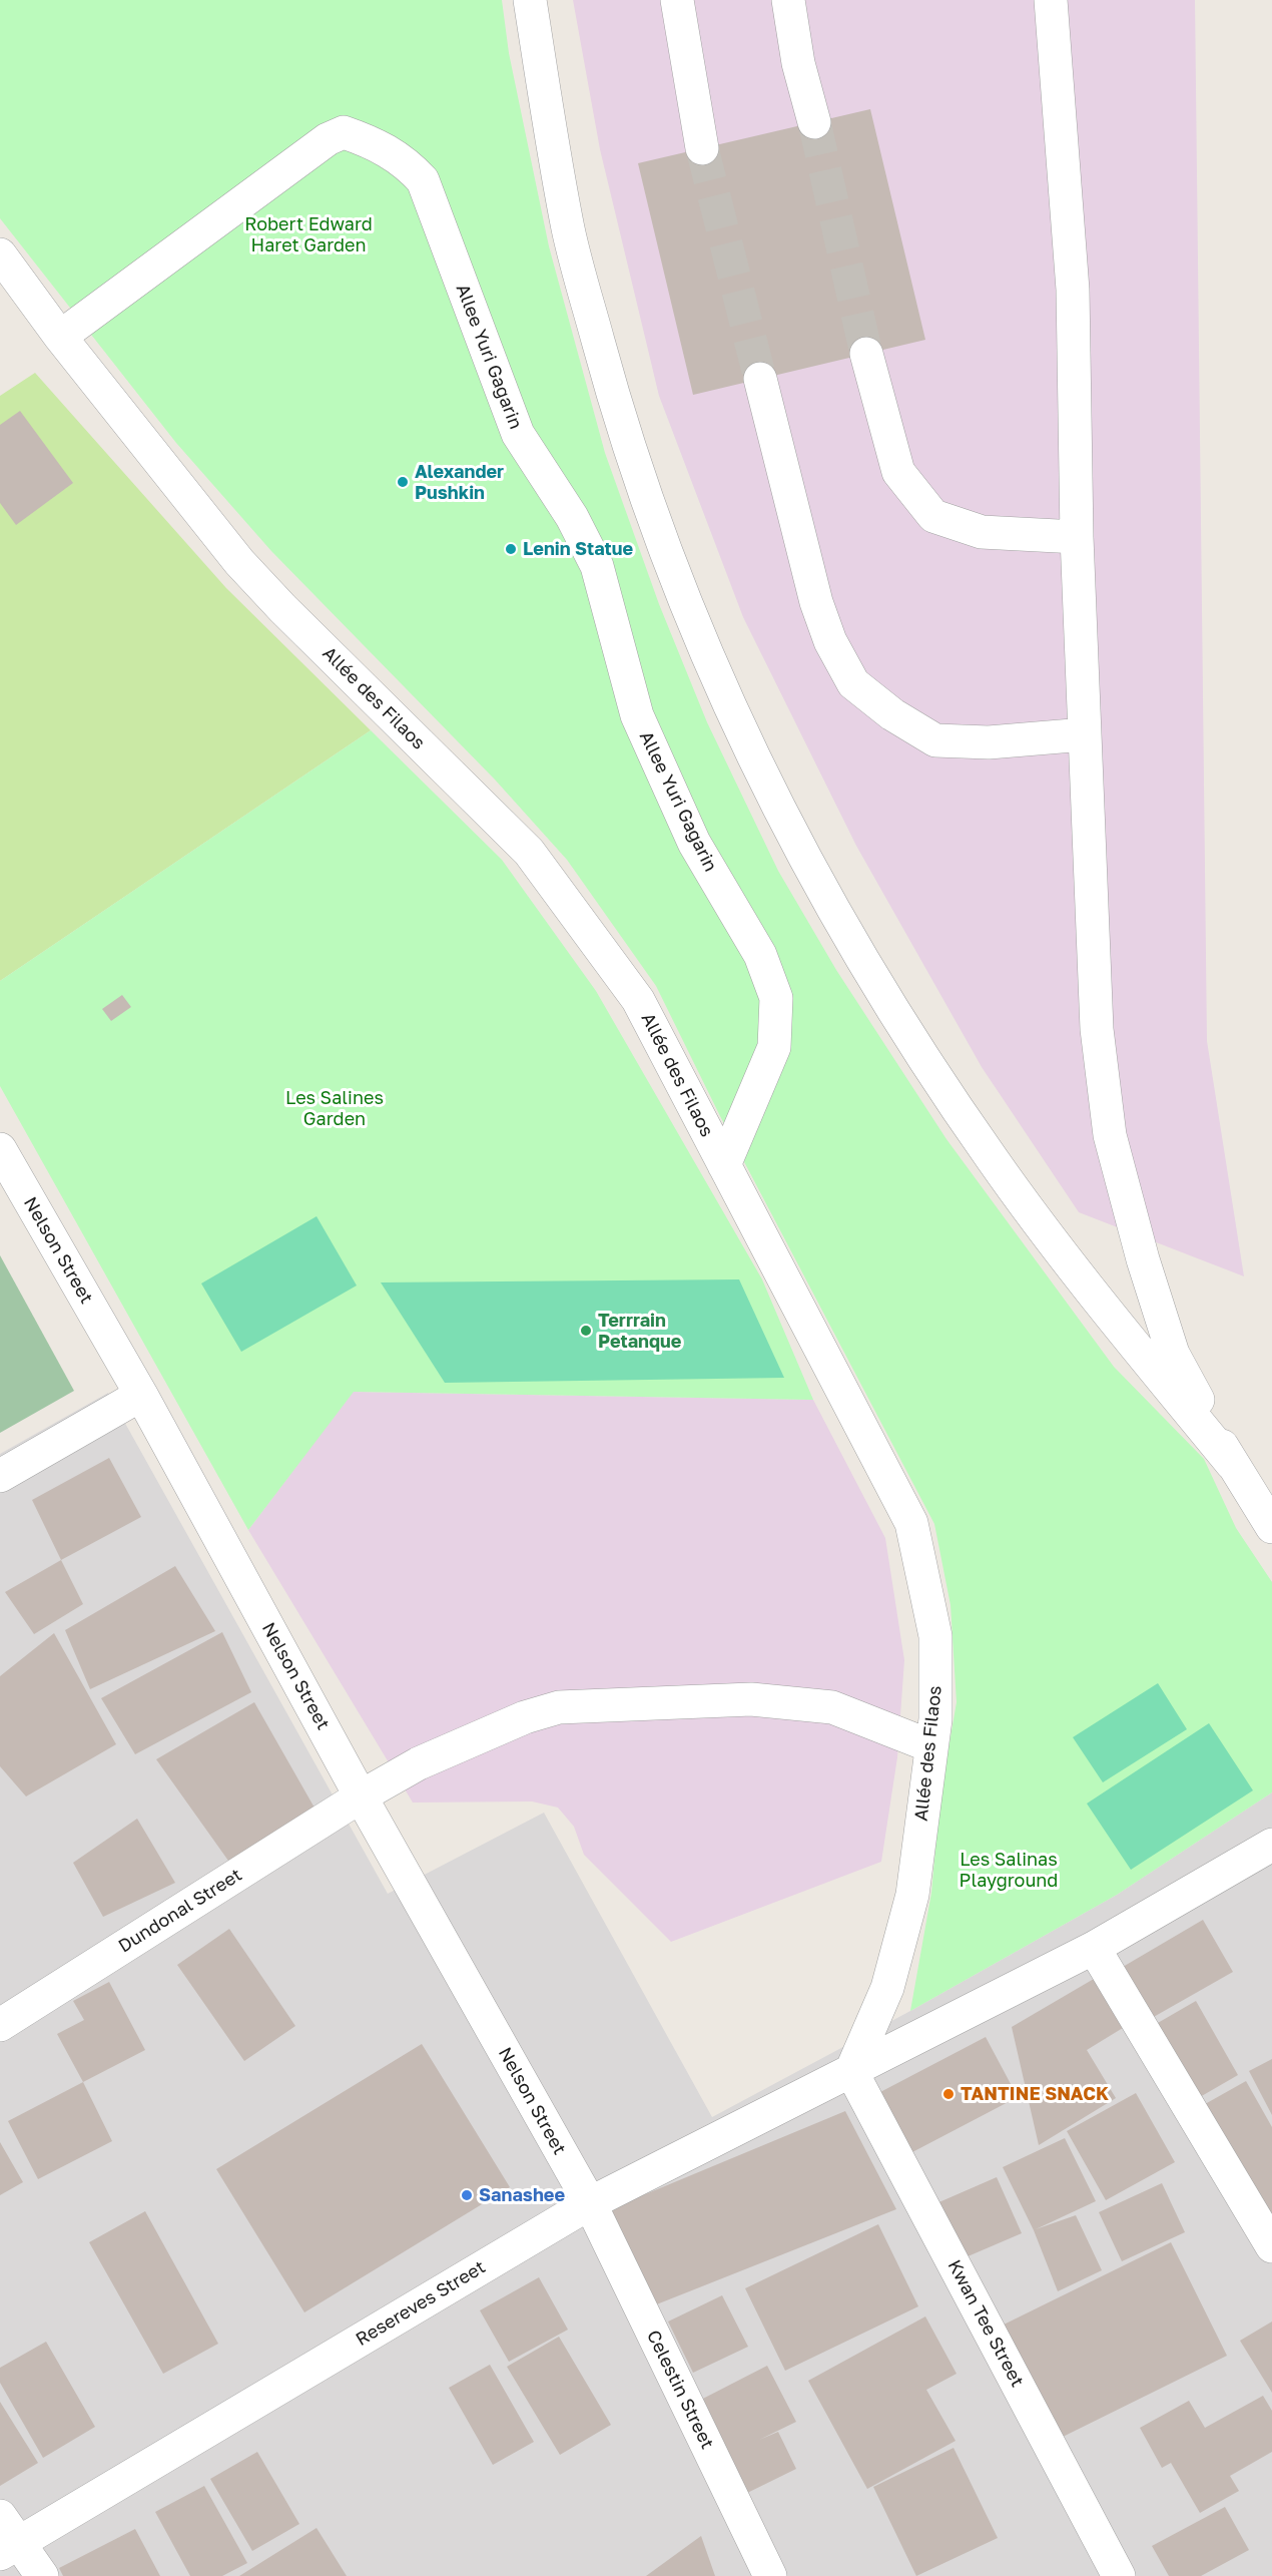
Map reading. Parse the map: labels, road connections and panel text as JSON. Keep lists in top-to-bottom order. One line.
{"streets":{"street":["Allee Yuri Gagarin","Allée des Filaos","Nelson Street","Dundonal Street","Resereves Street","Kwan Tee Street","Celestin Street"]},"crossings":[["Allee Yuri Gagarin","Allée des Filaos"],["Allée des Filaos","Dundonal Street"],["Allée des Filaos","Resereves Street"],["Allée des Filaos","Kwan Tee Street"],["Nelson Street","Dundonal Street"],["Nelson Street","Resereves Street"],["Nelson Street","Celestin Street"],["Resereves Street","Kwan Tee Street"],["Resereves Street","Celestin Street"]],"parks":["Robert Edward Haret Garden","Les Salines Garden","Les Salinas Playground"],"places":["Alexander Pushkin","Lenin Statue","Terrrain Petanque","TANTINE SNACK","Sanashee"]}
